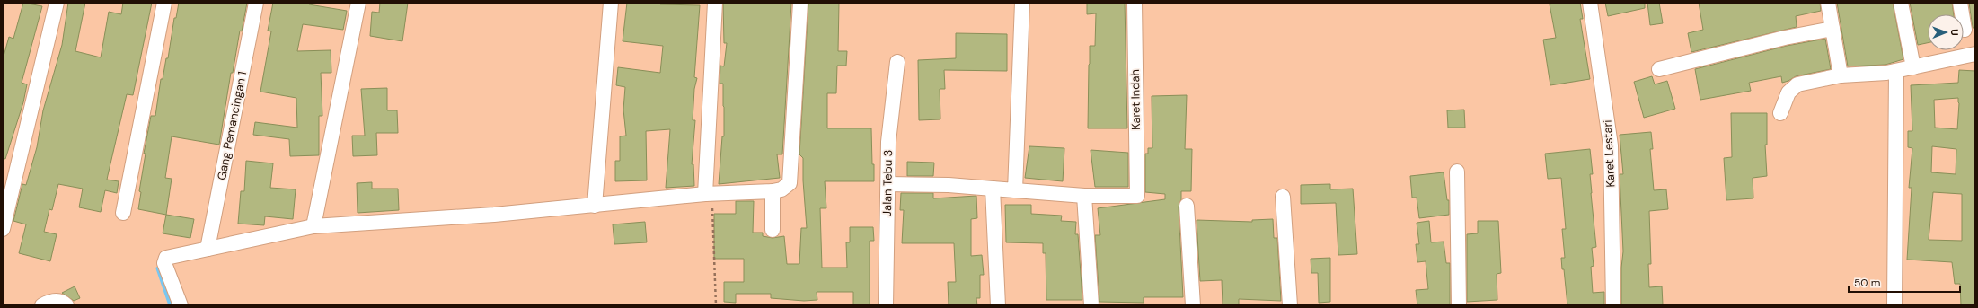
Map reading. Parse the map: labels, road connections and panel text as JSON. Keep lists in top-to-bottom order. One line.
{"streets":{"street":["Karet Indah","Gang Pemancingan 1","Karet Lestari","Jalan Tebu 3"]},"scale_bar":"50 m","north":"right"}
